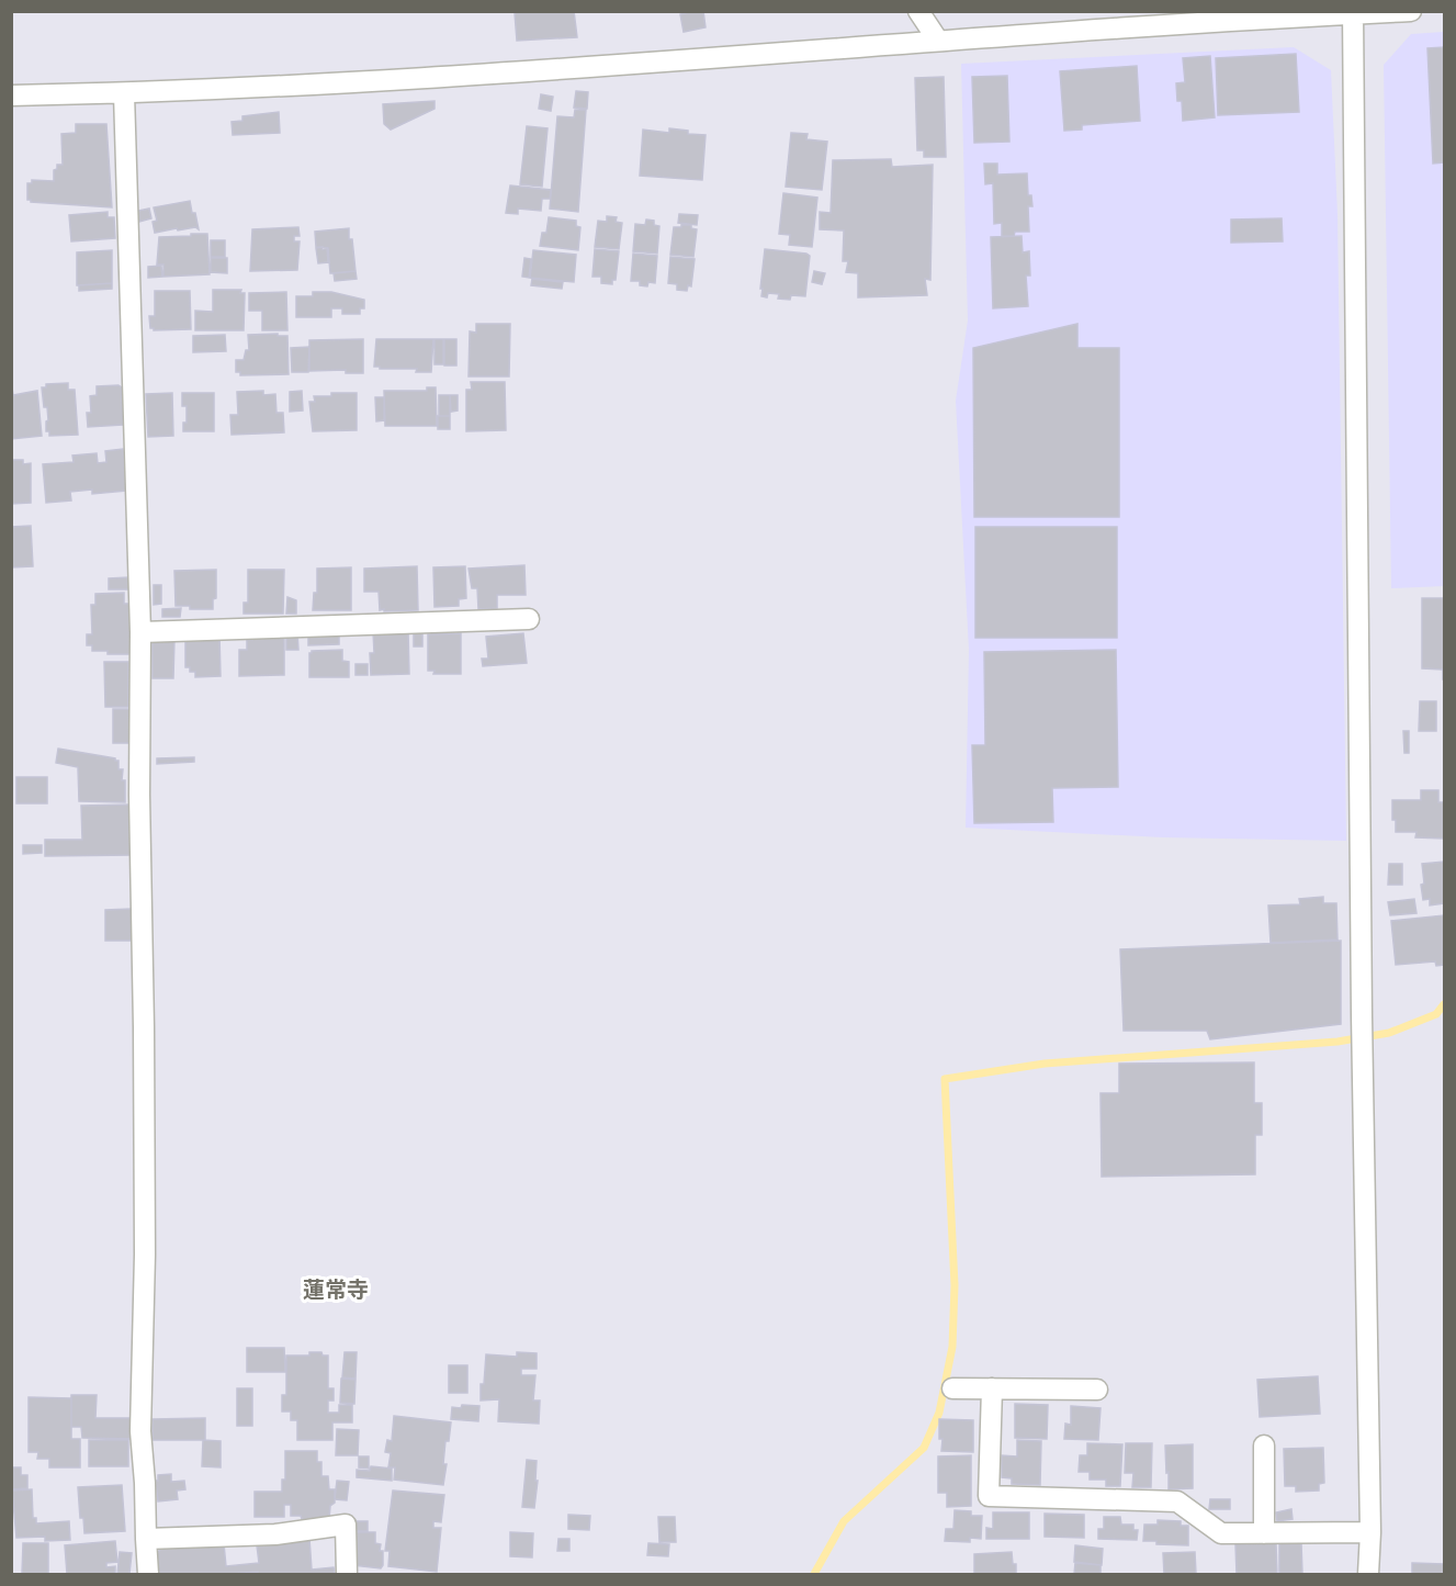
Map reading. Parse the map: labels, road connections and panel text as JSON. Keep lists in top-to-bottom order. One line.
{"districts":["蓮常寺"]}
